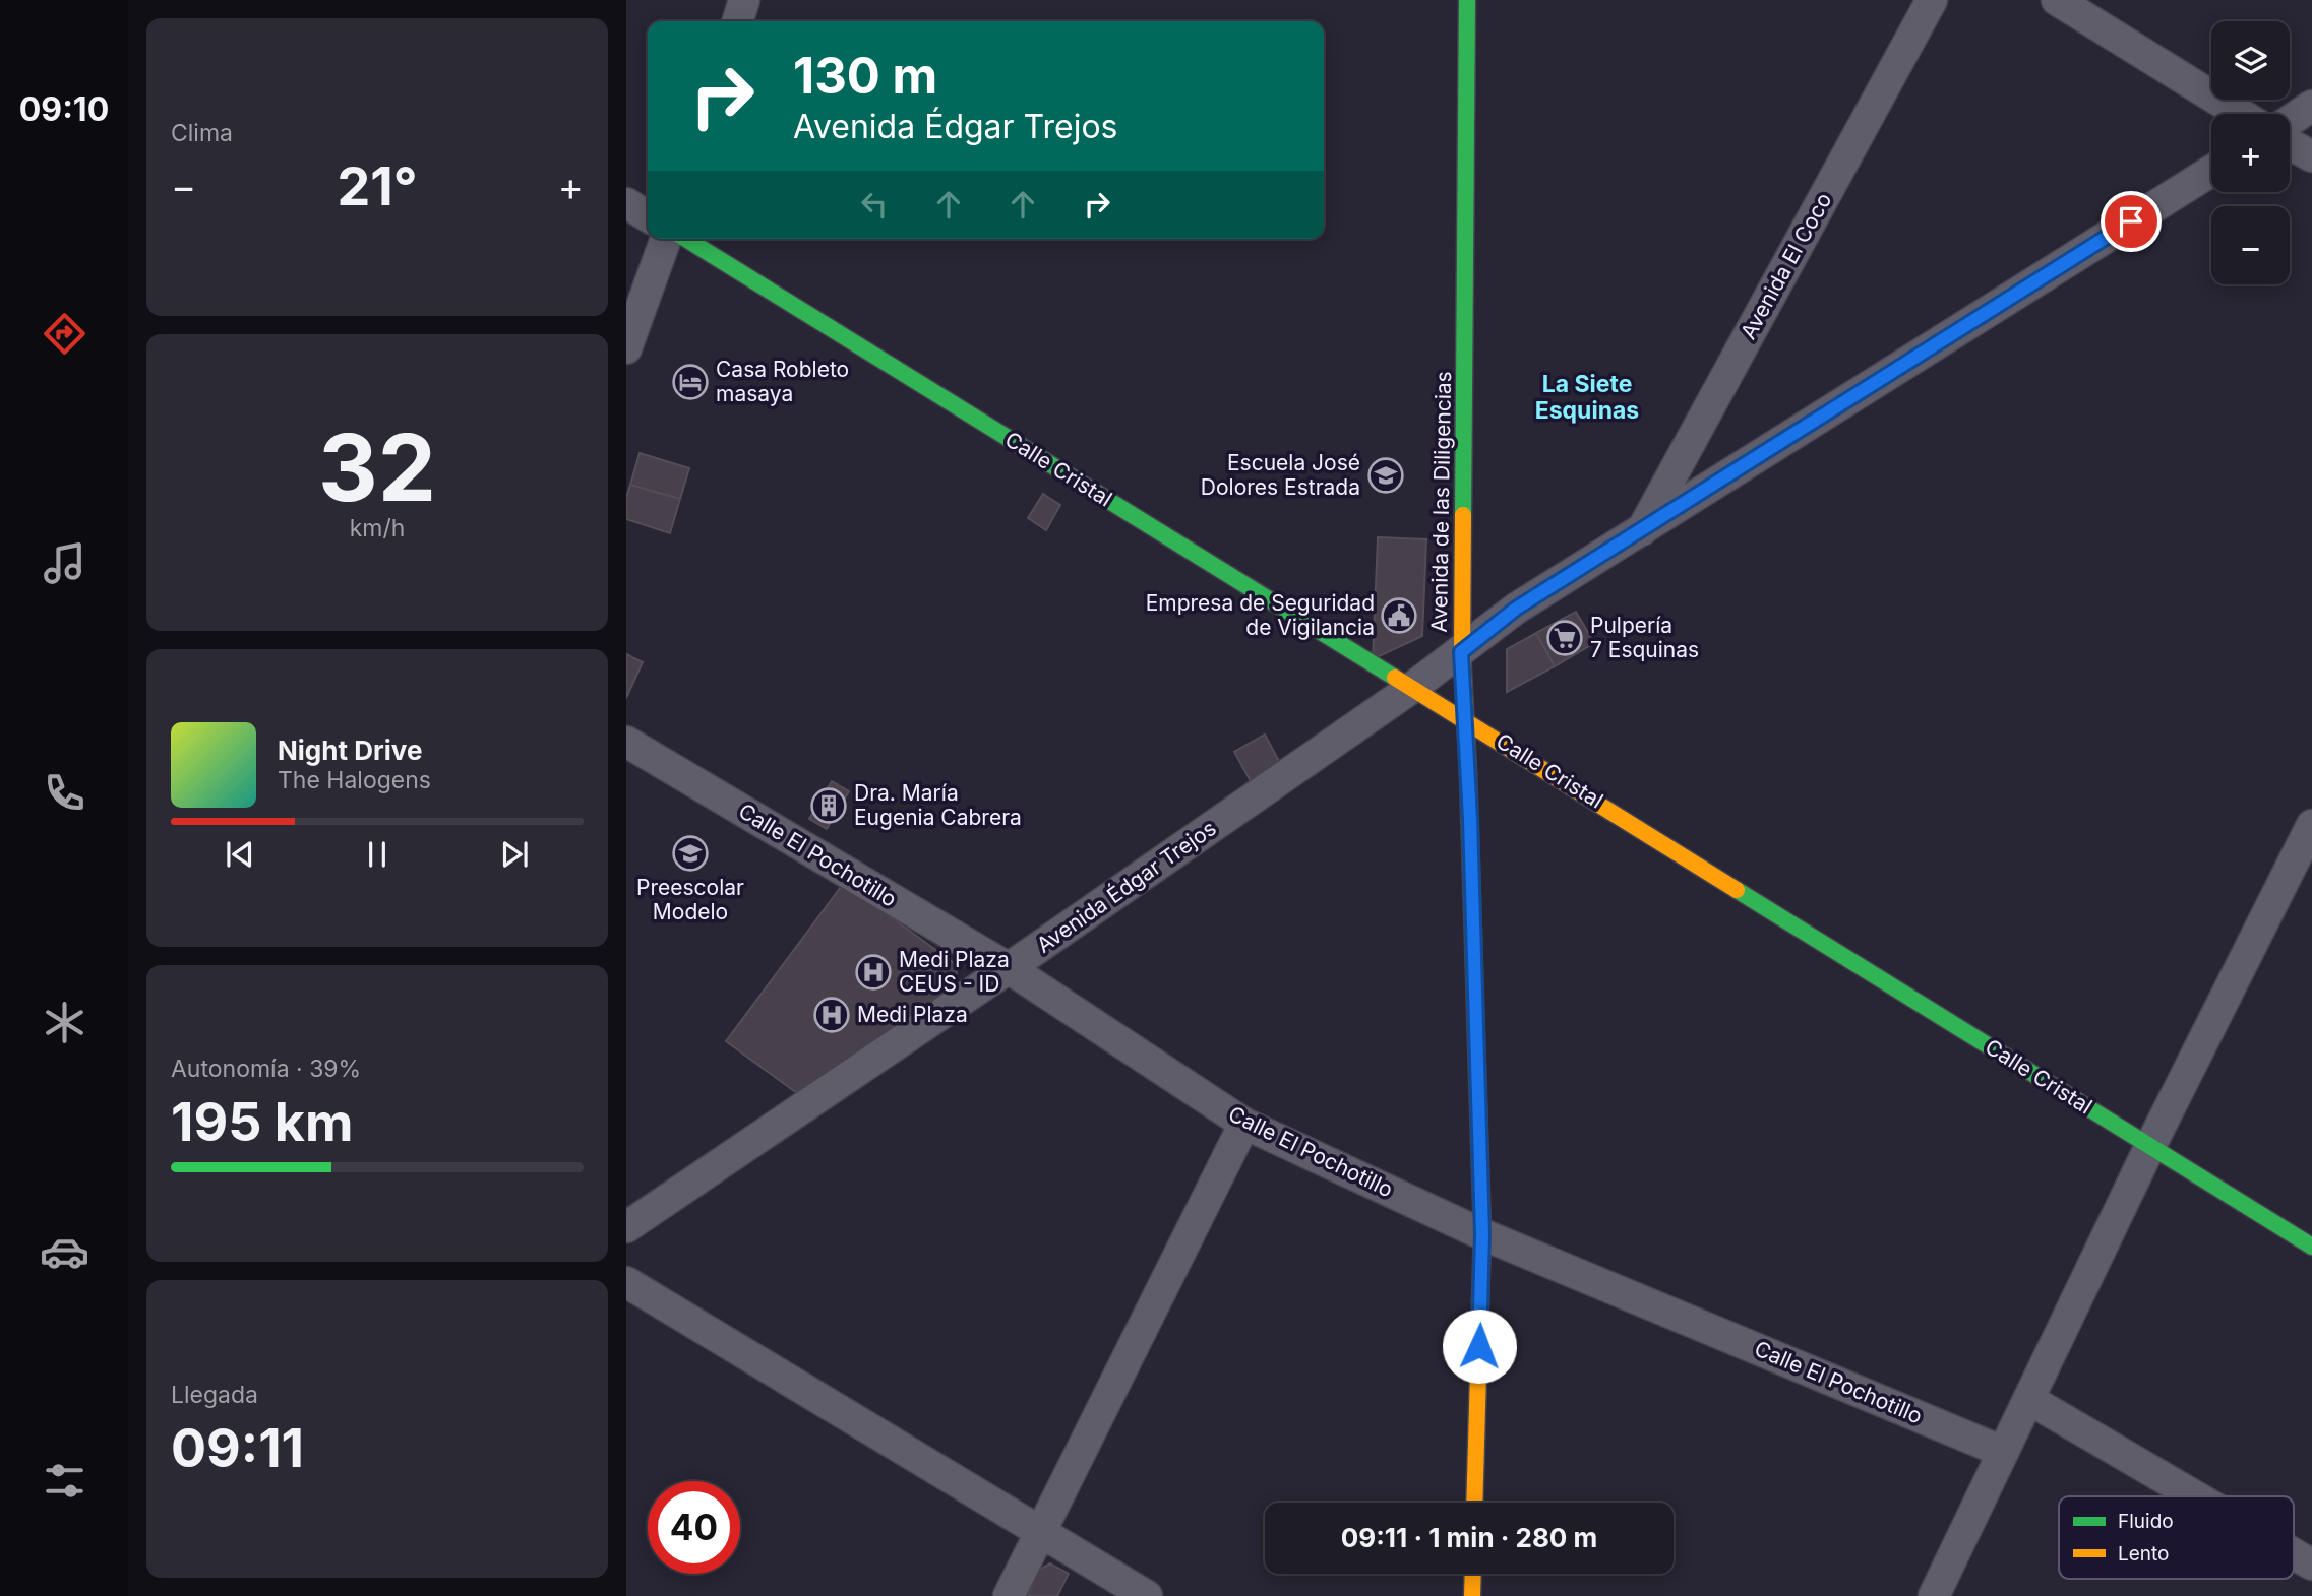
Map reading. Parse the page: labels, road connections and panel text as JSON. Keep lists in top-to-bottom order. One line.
{"streets":{"street":["Avenida El Coco","Calle Cristal","Avenida de las Diligencias","Calle El Pochotillo","Avenida Édgar Trejos"]},"crossings":[["Calle Cristal","Avenida de las Diligencias"],["Calle Cristal","Avenida Édgar Trejos"],["Avenida de las Diligencias","Calle El Pochotillo"],["Avenida de las Diligencias","Avenida Édgar Trejos"],["Calle El Pochotillo","Avenida Édgar Trejos"]],"districts":["La Siete Esquinas"],"places":{"hotel":["Casa Robleto masaya"],"school or university":["Escuela José Dolores Estrada","Preescolar Modelo"],"public building":["Empresa de Seguridad de Vigilancia"],"supermarket":["Pulpería 7 Esquinas"],"building":["Dra. María Eugenia Cabrera"],"hospital":["Medi Plaza CEUS - ID","Medi Plaza"]},"legend":["Fluido","Lento"],"page":{"tabs":"09:10","tile":["Clima",["32","km/h"],["Autonomía · 39%","195 km"],["Llegada","09:11"]],"map_buttons":["+","−"],"turn":["130 m","Avenida Édgar Trejos"],"heat":["−","21°","+"],"song":["Night Drive","The Halogens"],"limit":"40","trip":"09:11 · 1 min · 280 m"}}
